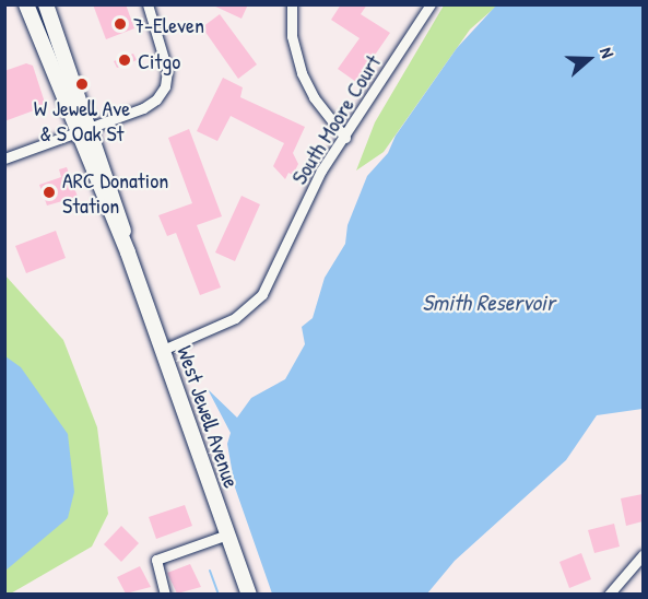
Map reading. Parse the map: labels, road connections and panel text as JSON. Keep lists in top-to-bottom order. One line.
{"streets":{"main road":["West Jewell Avenue"],"street":["South Moore Court"]},"crossings":[["South Moore Court","West Jewell Avenue"]],"water":["Smith Reservoir"],"places":["7-Eleven","Citgo","W Jewell Ave & S Oak St","ARC Donation Station"],"north":"right"}
